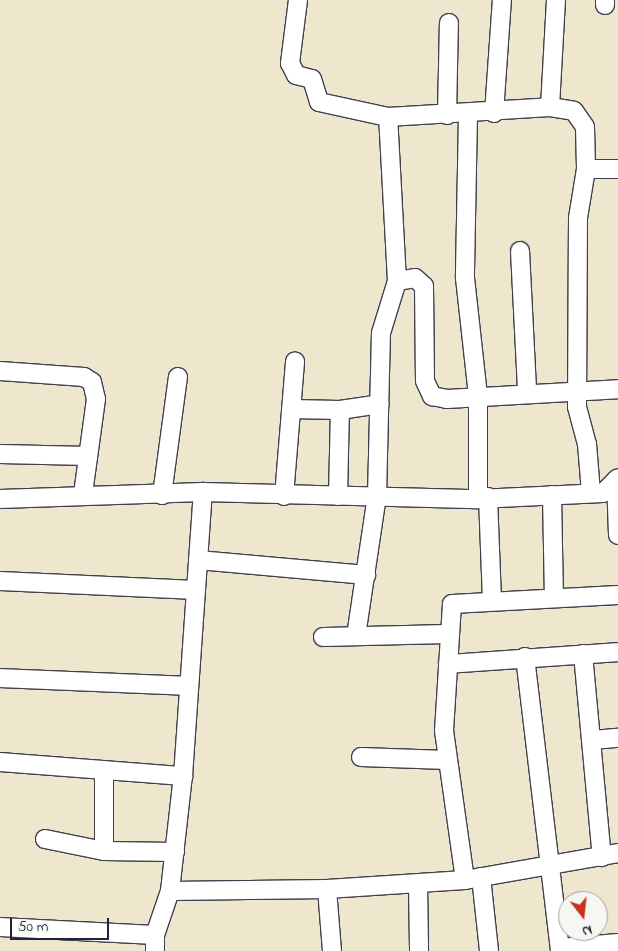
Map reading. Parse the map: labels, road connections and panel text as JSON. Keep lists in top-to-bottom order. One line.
{"scale_bar":"50 m","north":"bottom"}
